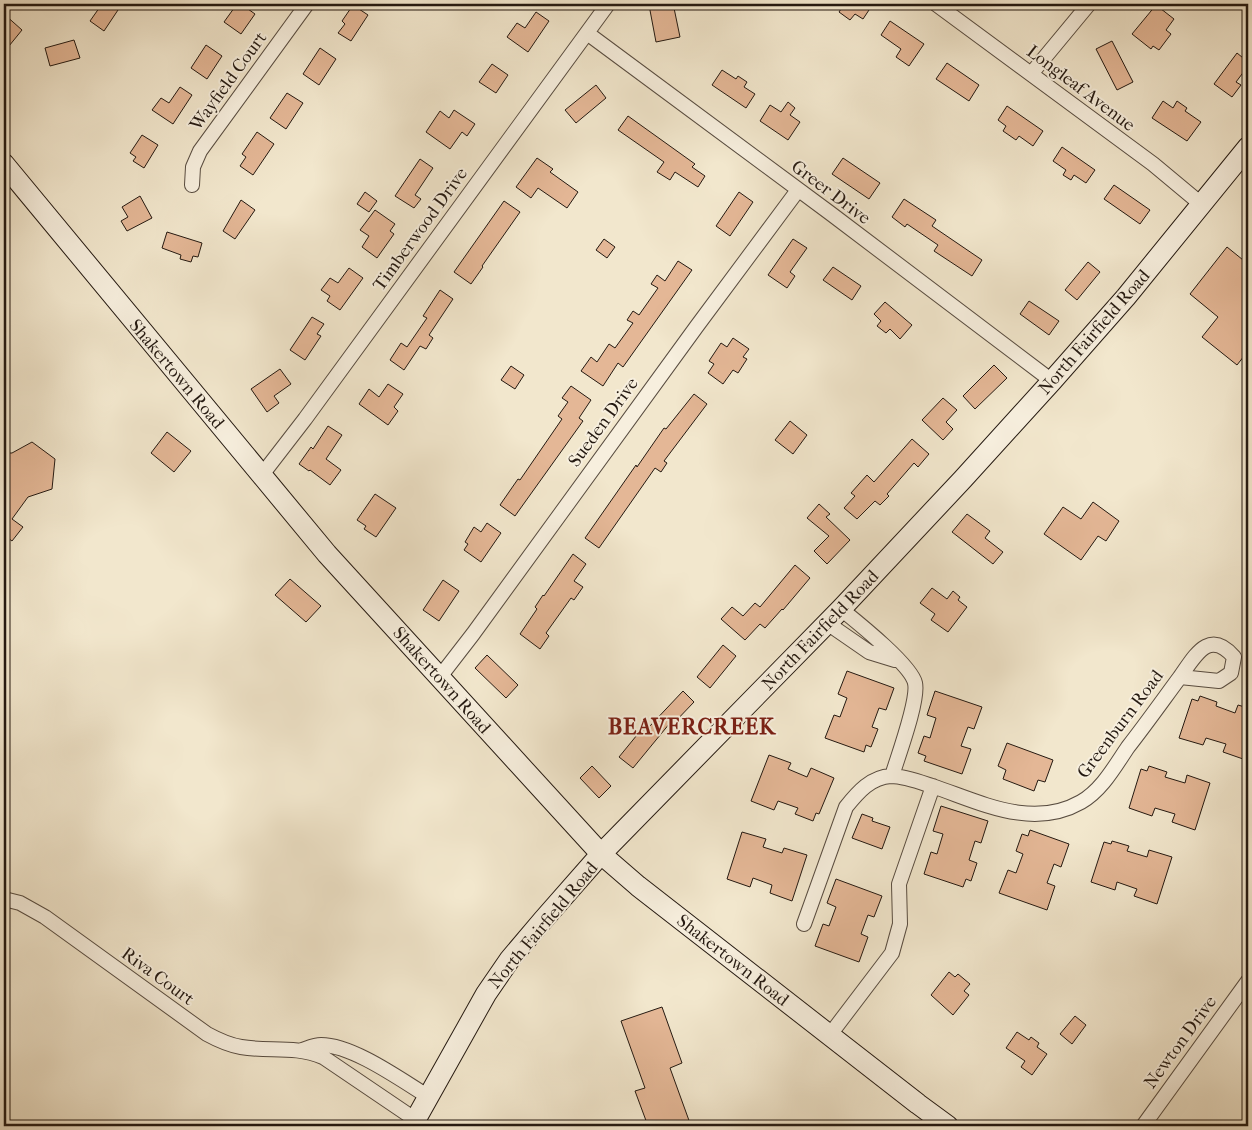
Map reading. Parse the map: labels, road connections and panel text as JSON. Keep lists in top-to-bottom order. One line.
{"streets":{"street":["Wayfield Court","Longleaf Avenue","Greer Drive","Timberwood Drive","North Fairfield Road","Shakertown Road","Sueden Drive","Greenburn Road","Riva Court","Newton Drive"]},"crossings":[["Longleaf Avenue","North Fairfield Road"],["Greer Drive","Timberwood Drive"],["Greer Drive","North Fairfield Road"],["Greer Drive","Sueden Drive"],["Timberwood Drive","Shakertown Road"],["North Fairfield Road","Shakertown Road"],["North Fairfield Road","Riva Court"],["Shakertown Road","Sueden Drive"]],"districts":["BEAVERCREEK"]}
